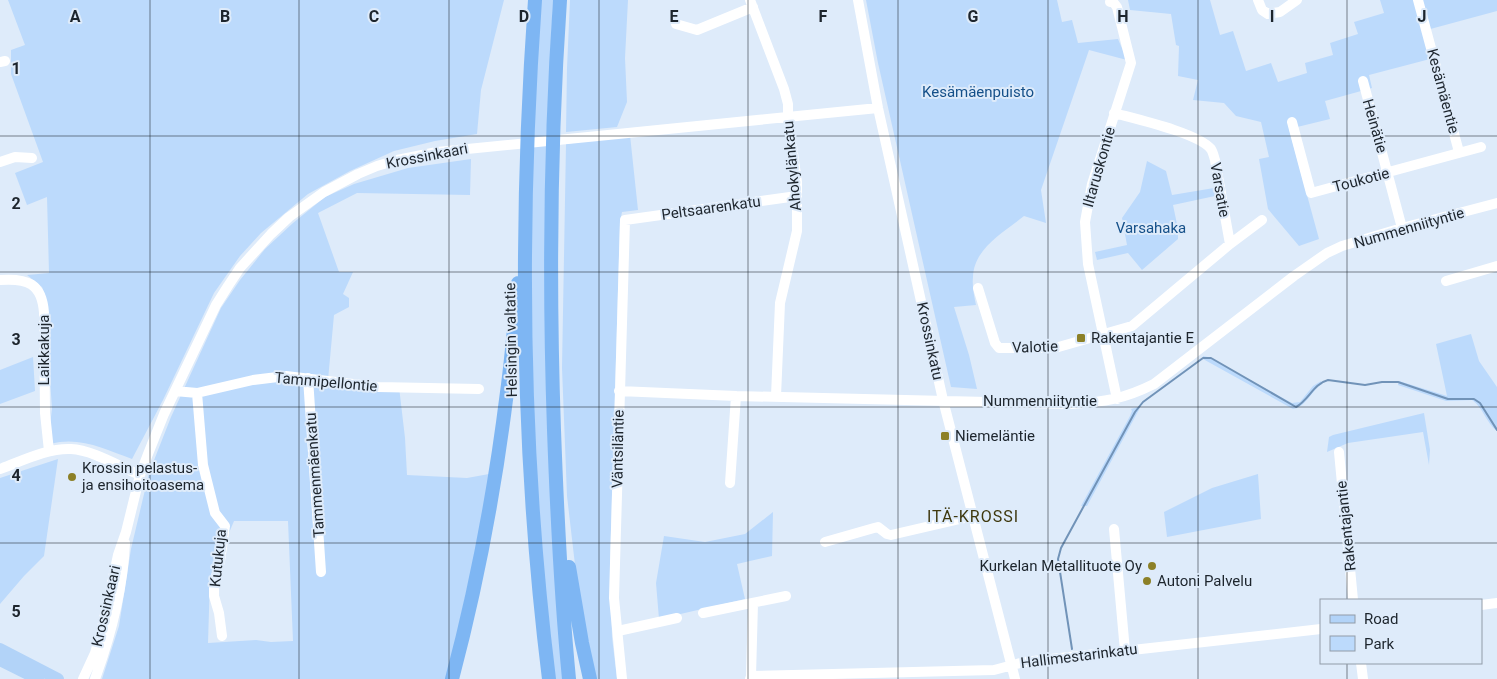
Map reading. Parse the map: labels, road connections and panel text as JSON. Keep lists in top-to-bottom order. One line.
{"streets":{"highway":["Helsingin valtatie"],"street":["Kesämäentie","Heinätie","Krossinkaari","Ahokylänkatu","Iltaruskontie","Toukotie","Varsatie","Peltsaarenkatu","Nummenniityntie","Krossinkatu","Valotie","Laikkakuja","Tammipellontie","Väntsiläntie","Tammenmäenkatu","Rakentajantie","Kutukuja","Hallimestarinkatu"]},"crossings":[["Kesämäentie","Toukotie"],["Heinätie","Toukotie"],["Heinätie","Nummenniityntie"],["Krossinkaari","Ahokylänkatu"],["Krossinkaari","Krossinkatu"],["Krossinkaari","Tammipellontie"],["Ahokylänkatu","Peltsaarenkatu"],["Ahokylänkatu","Nummenniityntie"],["Iltaruskontie","Varsatie"],["Iltaruskontie","Nummenniityntie"],["Iltaruskontie","Valotie"],["Varsatie","Valotie"],["Peltsaarenkatu","Väntsiläntie"],["Nummenniityntie","Krossinkatu"],["Nummenniityntie","Väntsiläntie"],["Krossinkatu","Hallimestarinkatu"],["Tammipellontie","Tammenmäenkatu"],["Tammipellontie","Kutukuja"]],"districts":["ITÄ-KROSSI"],"parks":["Kesämäenpuisto","Varsahaka"],"places":{"transit":["Rakentajantie E","Niemeläntie"],"other":["Krossin pelastus- ja ensihoitoasema","Kurkelan Metallituote Oy","Autoni Palvelu"]},"legend":["Road","Park"],"grid":{"columns":["A","B","C","D","E","F","G","H","I","J"],"rows":["1","2","3","4","5"]}}
